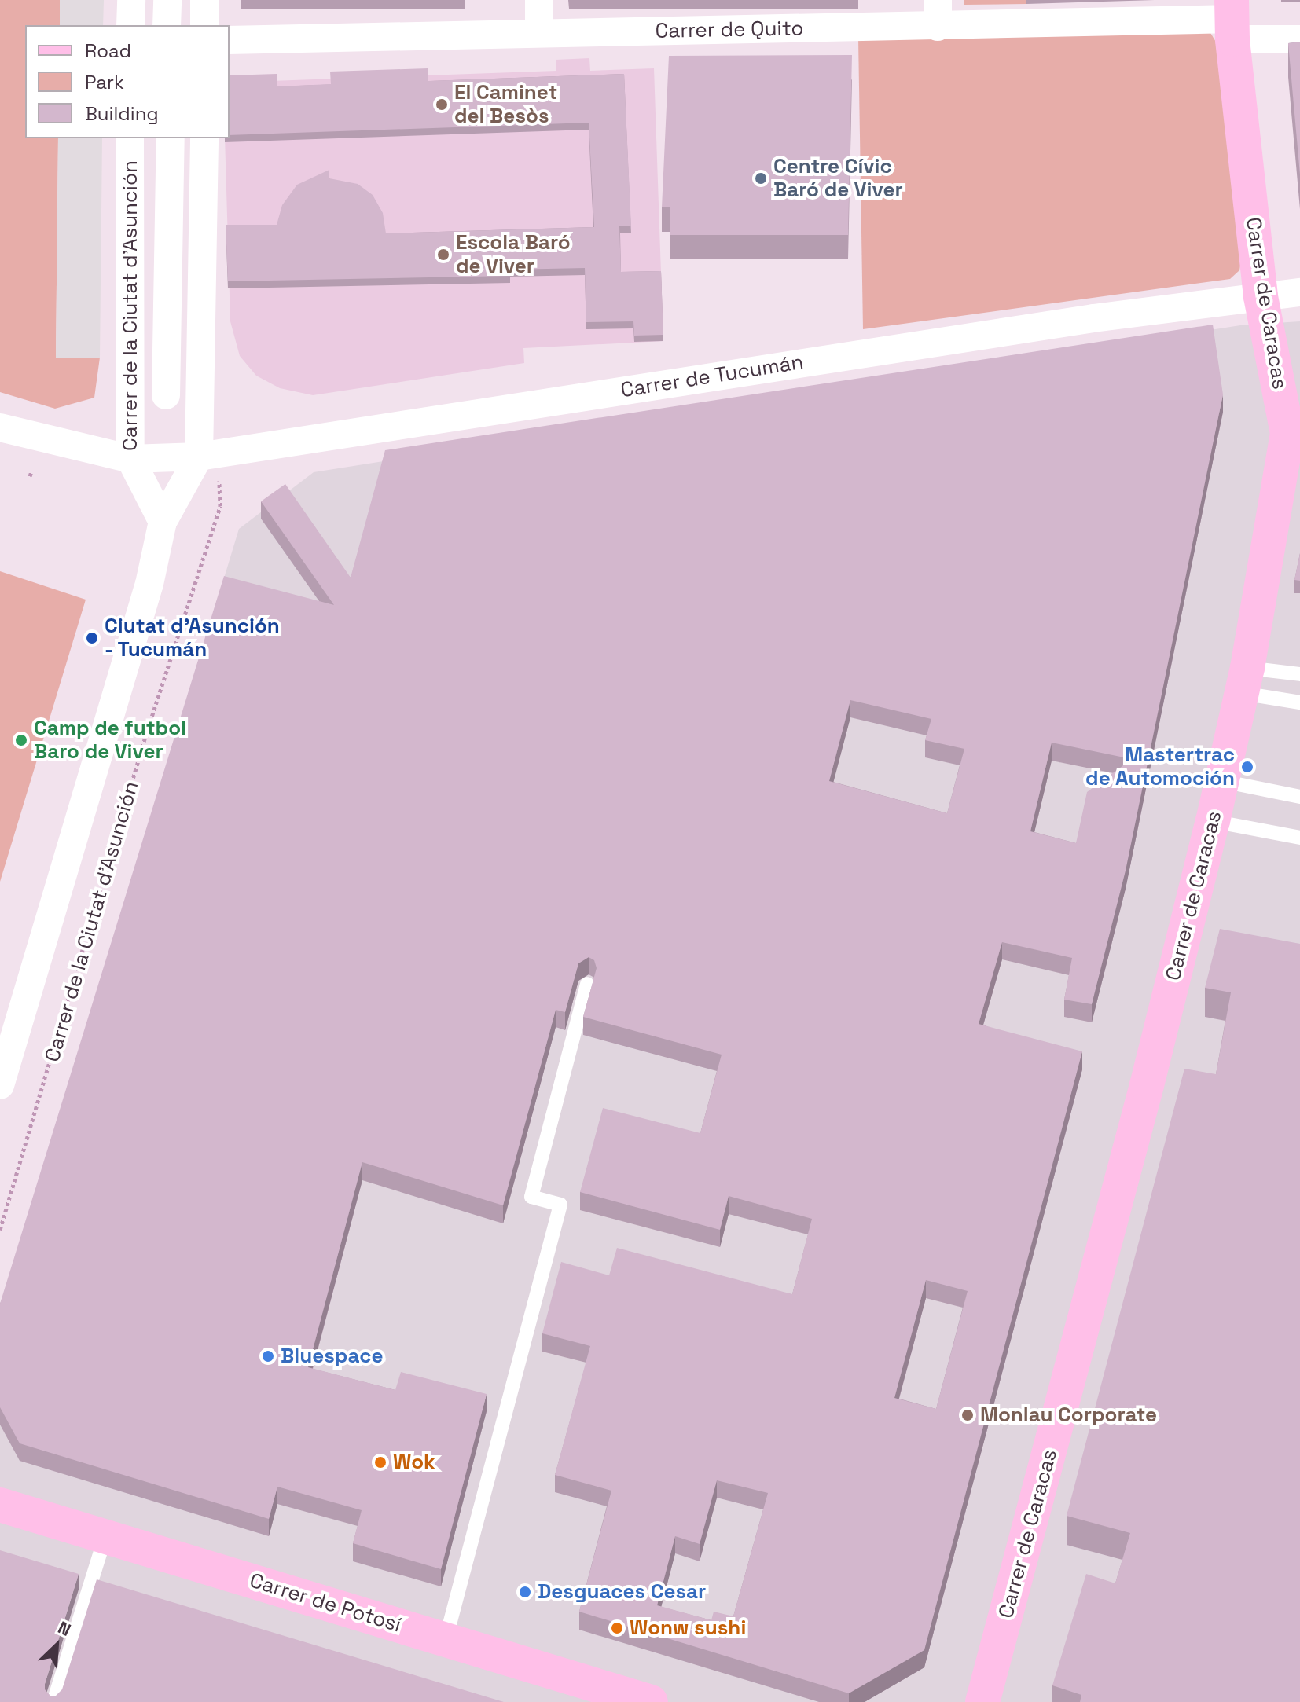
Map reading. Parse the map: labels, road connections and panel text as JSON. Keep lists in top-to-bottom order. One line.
{"streets":{"street":["Carrer de Quito","Carrer de Caracas","Carrer de la Ciutat d'Asunción","Carrer de Tucumán","Carrer de Potosí"]},"crossings":[["Carrer de Quito","Carrer de Caracas"],["Carrer de Caracas","Carrer de Tucumán"],["Carrer de la Ciutat d'Asunción","Carrer de Tucumán"]],"places":["El Caminet del Besòs","Centre Cívic Baró de Viver","Escola Baró de Viver","Ciutat d'Asunción - Tucumán","Camp de futbol Baro de Viver","Mastertrac de Automoción","Bluespace","Monlau Corporate","Wok","Desguaces Cesar","Wonw sushi"],"legend":["Road","Park","Building"],"north":"top right"}
